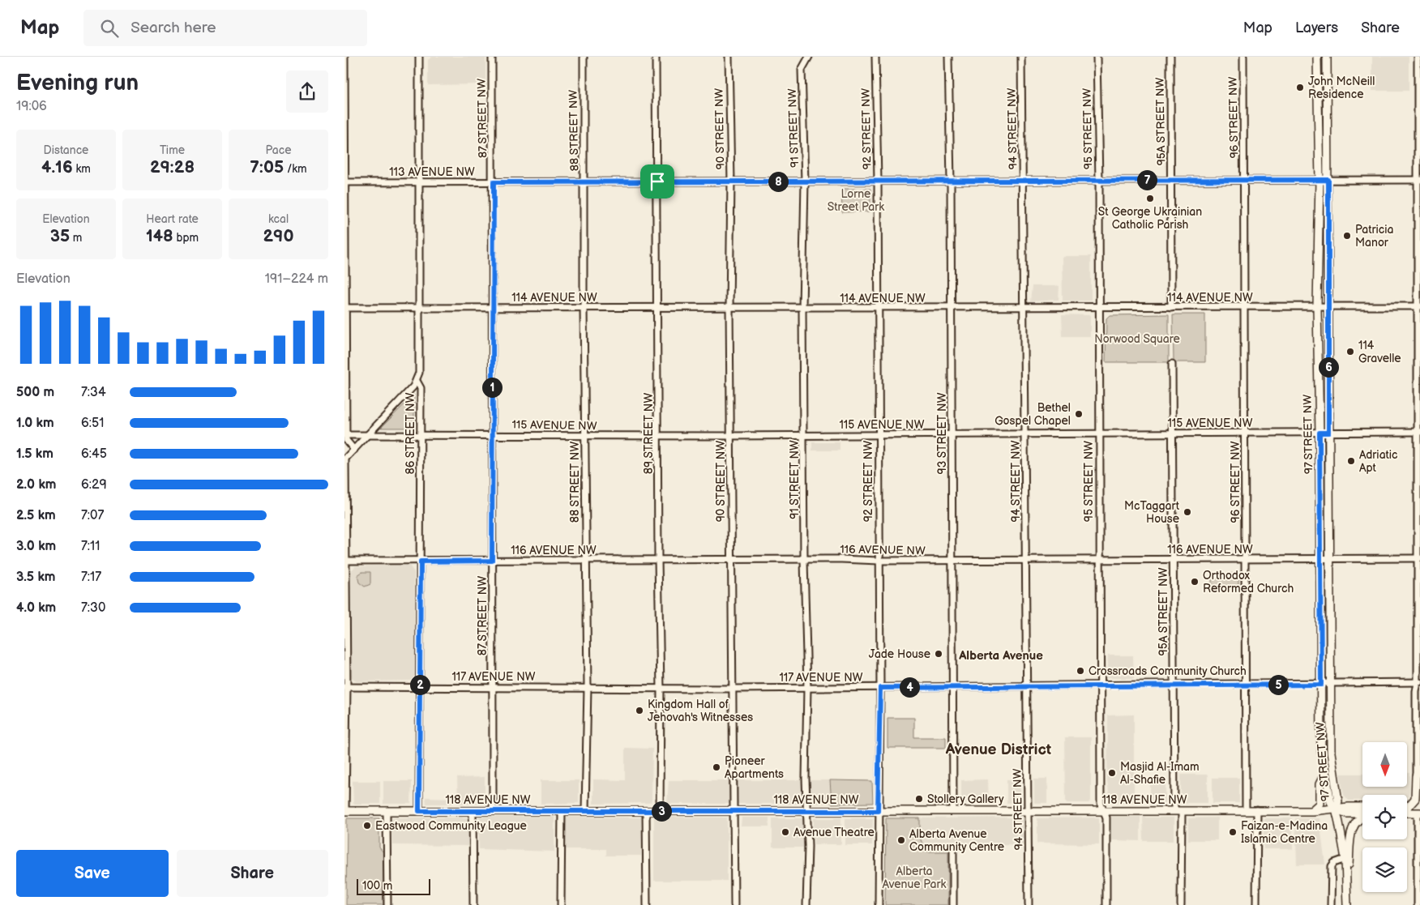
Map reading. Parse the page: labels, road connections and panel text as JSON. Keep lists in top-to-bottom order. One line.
{"streets":{"main road":["97 STREET NW","118 AVENUE NW"],"street":["96 STREET NW","87 STREET NW","95A STREET NW","91 STREET NW","90 STREET NW","92 STREET NW","94 STREET NW","95 STREET NW","88 STREET NW","113 AVENUE NW","114 AVENUE NW","115 AVENUE NW","86 STREET NW","89 STREET NW","93 STREET NW","116 AVENUE NW","117 AVENUE NW"]},"crossings":[["96 STREET NW","113 AVENUE NW"],["96 STREET NW","114 AVENUE NW"],["96 STREET NW","115 AVENUE NW"],["96 STREET NW","116 AVENUE NW"],["96 STREET NW","117 AVENUE NW"],["96 STREET NW","118 AVENUE NW"],["87 STREET NW","113 AVENUE NW"],["87 STREET NW","114 AVENUE NW"],["87 STREET NW","115 AVENUE NW"],["87 STREET NW","116 AVENUE NW"],["87 STREET NW","117 AVENUE NW"],["87 STREET NW","118 AVENUE NW"],["95A STREET NW","113 AVENUE NW"],["95A STREET NW","114 AVENUE NW"],["95A STREET NW","115 AVENUE NW"],["95A STREET NW","116 AVENUE NW"],["95A STREET NW","117 AVENUE NW"],["95A STREET NW","118 AVENUE NW"],["91 STREET NW","113 AVENUE NW"],["91 STREET NW","114 AVENUE NW"],["91 STREET NW","115 AVENUE NW"],["91 STREET NW","116 AVENUE NW"],["91 STREET NW","117 AVENUE NW"],["91 STREET NW","118 AVENUE NW"],["90 STREET NW","113 AVENUE NW"],["90 STREET NW","114 AVENUE NW"],["90 STREET NW","115 AVENUE NW"],["90 STREET NW","116 AVENUE NW"],["90 STREET NW","117 AVENUE NW"],["90 STREET NW","118 AVENUE NW"],["92 STREET NW","113 AVENUE NW"],["92 STREET NW","114 AVENUE NW"],["92 STREET NW","115 AVENUE NW"],["92 STREET NW","116 AVENUE NW"],["92 STREET NW","117 AVENUE NW"],["92 STREET NW","118 AVENUE NW"],["94 STREET NW","113 AVENUE NW"],["94 STREET NW","114 AVENUE NW"],["94 STREET NW","115 AVENUE NW"],["94 STREET NW","116 AVENUE NW"],["94 STREET NW","117 AVENUE NW"],["94 STREET NW","118 AVENUE NW"],["95 STREET NW","113 AVENUE NW"],["95 STREET NW","114 AVENUE NW"],["95 STREET NW","115 AVENUE NW"],["95 STREET NW","116 AVENUE NW"],["95 STREET NW","117 AVENUE NW"],["95 STREET NW","118 AVENUE NW"],["88 STREET NW","113 AVENUE NW"],["88 STREET NW","114 AVENUE NW"],["88 STREET NW","115 AVENUE NW"],["88 STREET NW","116 AVENUE NW"],["88 STREET NW","117 AVENUE NW"],["88 STREET NW","118 AVENUE NW"],["113 AVENUE NW","86 STREET NW"],["113 AVENUE NW","89 STREET NW"],["113 AVENUE NW","93 STREET NW"],["113 AVENUE NW","97 STREET NW"],["114 AVENUE NW","86 STREET NW"],["114 AVENUE NW","89 STREET NW"],["114 AVENUE NW","93 STREET NW"],["114 AVENUE NW","97 STREET NW"],["115 AVENUE NW","86 STREET NW"],["115 AVENUE NW","89 STREET NW"],["115 AVENUE NW","93 STREET NW"],["115 AVENUE NW","97 STREET NW"],["86 STREET NW","116 AVENUE NW"],["86 STREET NW","117 AVENUE NW"],["86 STREET NW","118 AVENUE NW"],["89 STREET NW","116 AVENUE NW"],["89 STREET NW","117 AVENUE NW"],["89 STREET NW","118 AVENUE NW"],["93 STREET NW","116 AVENUE NW"],["93 STREET NW","117 AVENUE NW"],["93 STREET NW","118 AVENUE NW"],["97 STREET NW","116 AVENUE NW"],["97 STREET NW","117 AVENUE NW"],["97 STREET NW","118 AVENUE NW"]],"districts":["Alberta Avenue","Avenue District"],"parks":["Lorne Street Park","Norwood Square","Alberta Avenue Park"],"places":["John McNeill Residence","St George Ukrainian Catholic Parish","Patricia Manor","114 Gravelle","Bethel Gospel Chapel","Adriatic Apt","McTaggart House","Orthodox Reformed Church","Jade House","Crossroads Community Church","Kingdom Hall of Jehovah's Witnesses","Pioneer Apartments","Masjid Al-Imam Al-Shafie","Stollery Gallery","Eastwood Community League","Avenue Theatre","Faizan-e-Madina Islamic Centre","Alberta Avenue Community Centre"],"scale_bar":"100 m","north":"bottom","page":{"header":"Map","search":"Search here","nav":["Map","Layers","Share"],"heading":["Evening run","19:06"],"stats":[["Distance","4.16 km"],["Time","29:28"],["Pace","7:05 /km"],["Elevation","35 m"],["Heart rate","148 bpm"],["kcal","290"]],"pins":["7","8","6","1","2","5","4","3"],"chart":["Elevation","191–224 m"],"list":[{"name":"500 m","note":"7:34"},{"name":"1.0 km","note":"6:51"},{"name":"1.5 km","note":"6:45"},{"name":"2.0 km","note":"6:29"},{"name":"2.5 km","note":"7:07"},{"name":"3.0 km","note":"7:11"},{"name":"3.5 km","note":"7:17"},{"name":"4.0 km","note":"7:30"}],"buttons":["Save","Share"],"scale":"100 m"}}
